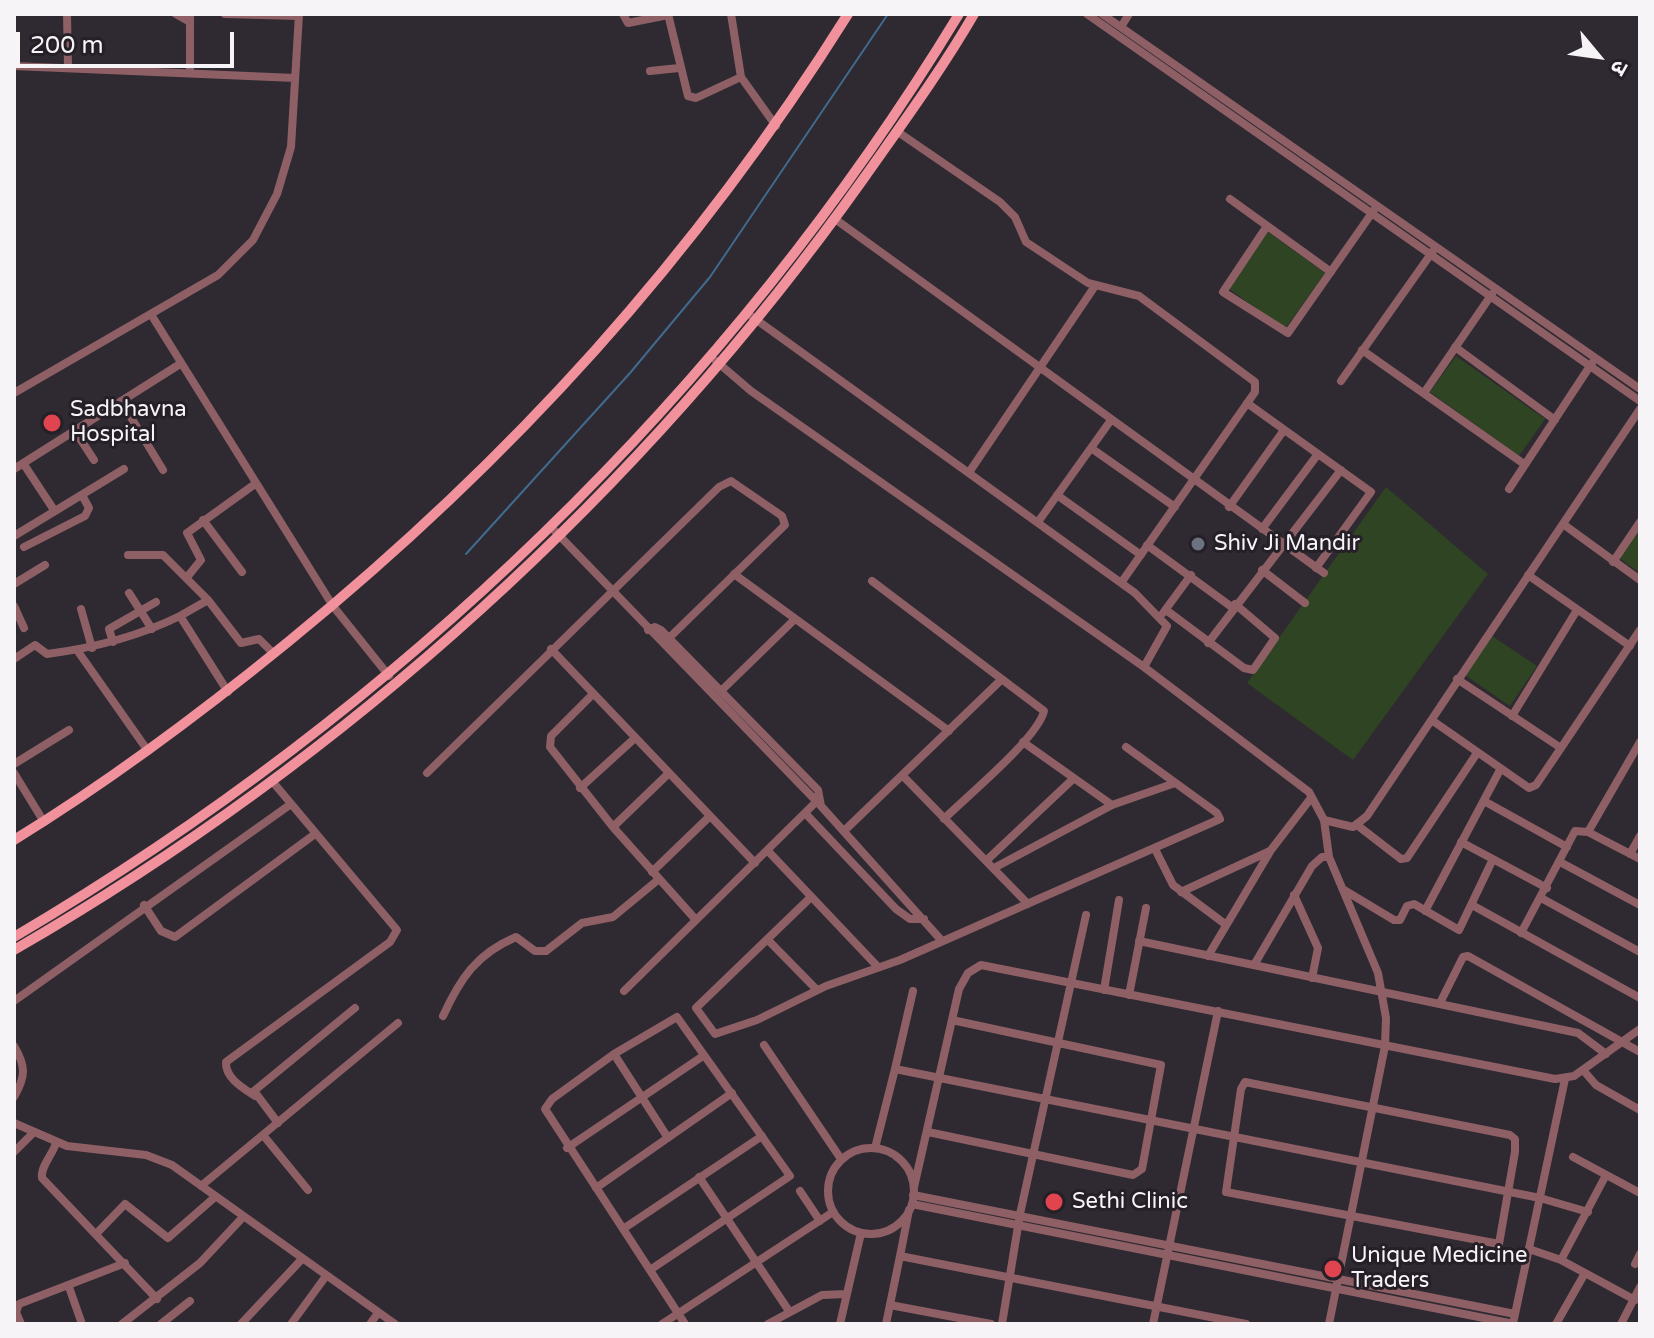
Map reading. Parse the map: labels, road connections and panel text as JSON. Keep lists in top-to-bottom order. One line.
{"places":["Sadbhavna Hospital","Shiv Ji Mandir","Sethi Clinic","Unique Medicine Traders"],"scale_bar":"200 m","north":"bottom right"}
